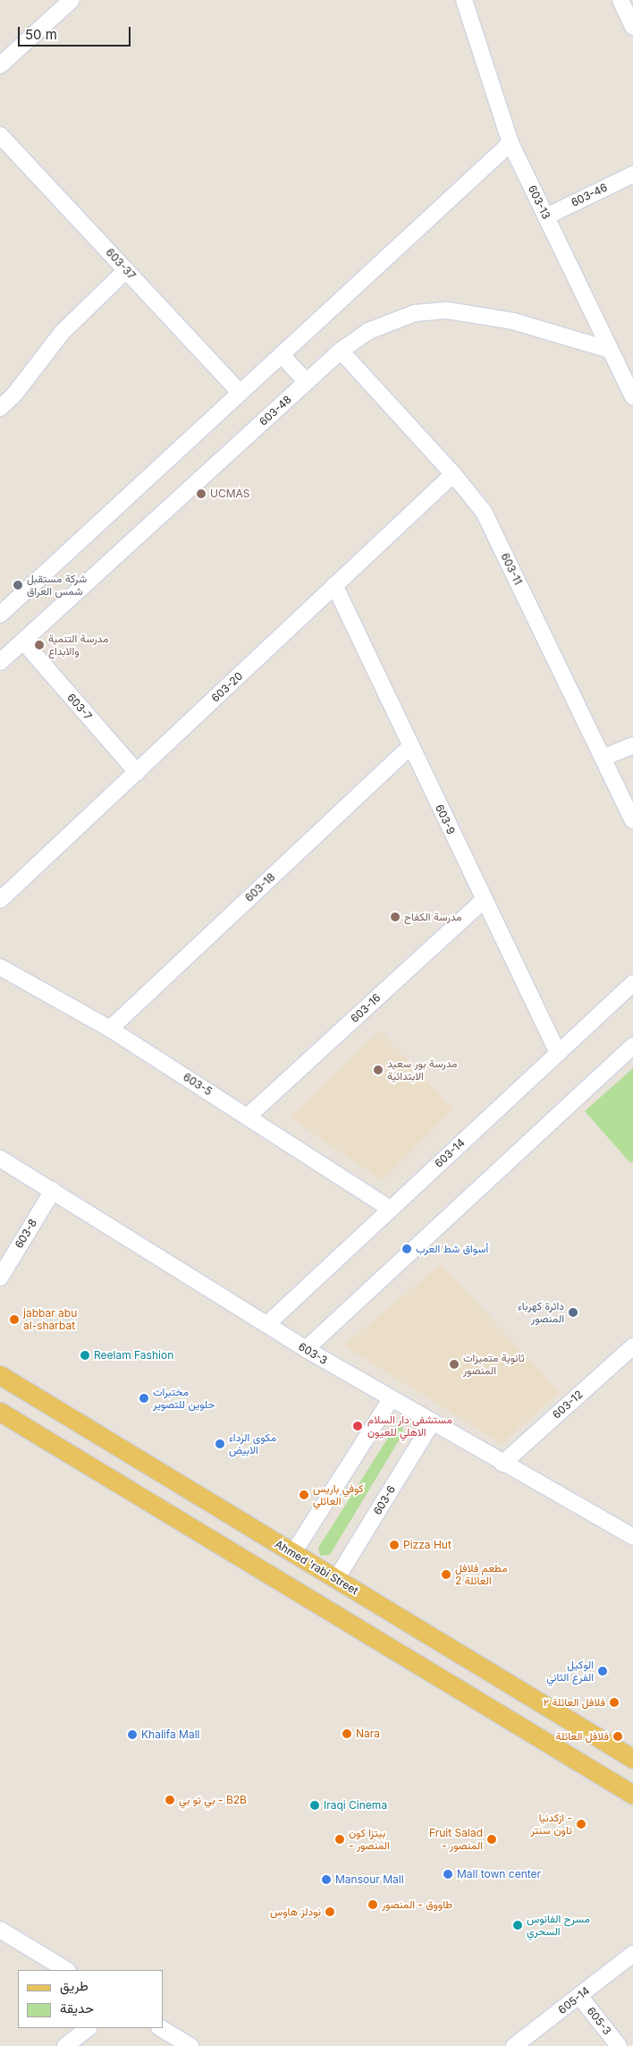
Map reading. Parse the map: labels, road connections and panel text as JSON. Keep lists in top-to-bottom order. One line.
{"streets":{"main road":["Ahmed 'rabi Street"],"street":["603-46","603-13","603-37","603-48","603-11","603-20","603-7","603-9","603-18","603-16","603-5","603-14","603-8","603-3","603-12","603-6","605-14","605-3"]},"crossings":[["603-46","603-13"],["603-13","603-48"],["603-48","603-11"],["603-48","603-7"],["603-11","603-20"],["603-20","603-7"],["603-20","603-9"],["603-9","603-18"],["603-9","603-16"],["603-9","603-14"],["603-18","603-5"],["603-16","603-5"],["603-5","603-14"],["603-14","603-3"],["603-8","603-3"],["603-3","603-12"],["603-3","603-6"],["603-6","Ahmed 'rabi Street"],["605-14","605-3"]],"places":["UCMAS","شركة مستقبل شمس العراق","مدرسة التنمية والابداع","مدرسة الكفاح","مدرسة بور سعيد الابتدائية","أسواق شط العرب","دائرة كهرباء المنصور","jabbar abu al-sharbat","Reelam Fashion","ثانوية متميزات المنصور","مختبرات حلوين للتصوير","مستشفى دار السلام الاهلي للعيون","مكوى الرداء الابيض","كوفي باريس العائلي","Pizza Hut","مطعم فلافل العائلة 2","الوكيل الفرع الثاني","فلافل العائلة ٢","Nara","Khalifa Mall","فلافل العائلة","بي تو بي - B2B","Iraqi Cinema","ازكدنيا - تاون سنتر","بيتزا كون - المنصور","Fruit Salad - المنصور","Mall town center","Mansour Mall","طاووق - المنصور","نودلز هاوس","مسرح الفانوس السحري"],"legend":["طريق","حديقة"],"scale_bar":"50 m"}
